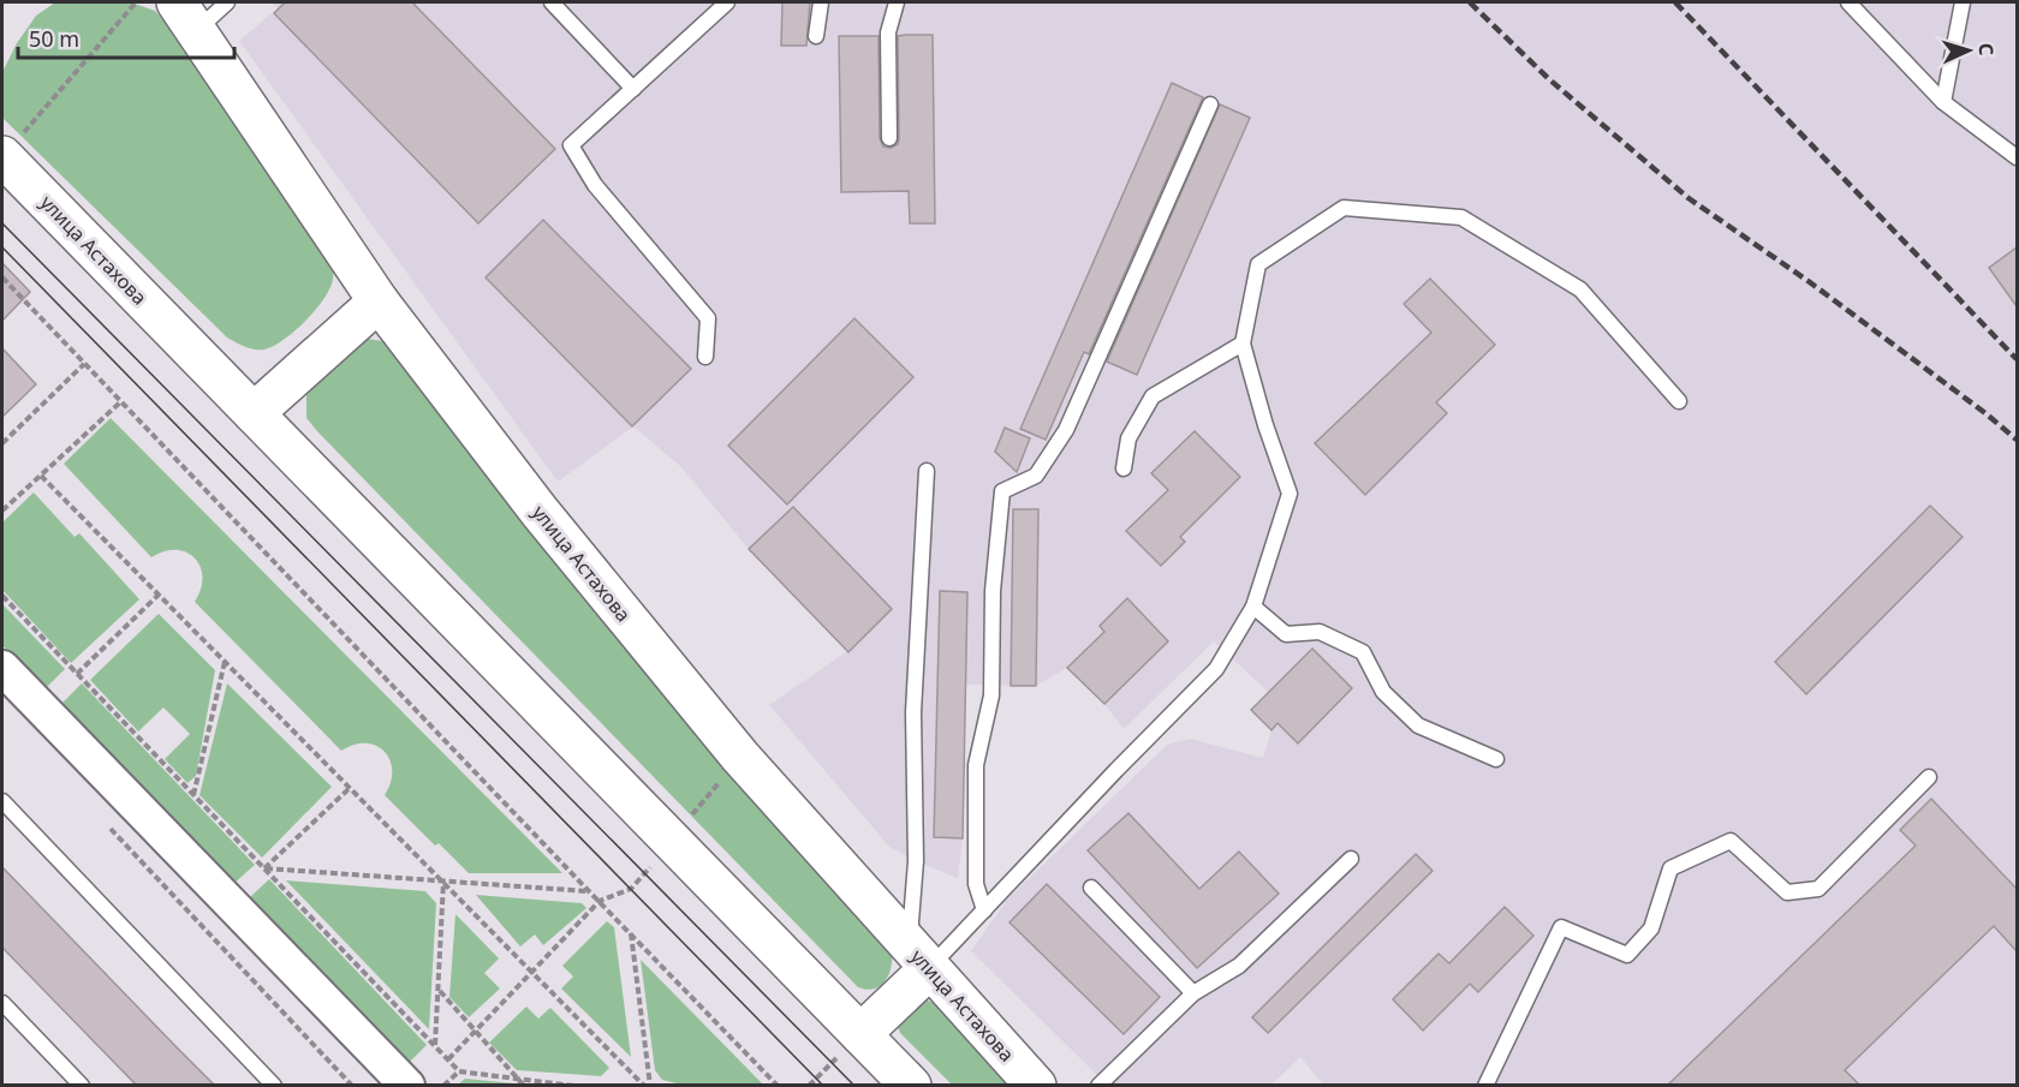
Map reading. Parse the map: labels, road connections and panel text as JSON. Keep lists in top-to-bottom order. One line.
{"streets":{"main road":["улица Астахова"]},"scale_bar":"50 m","north":"right"}
